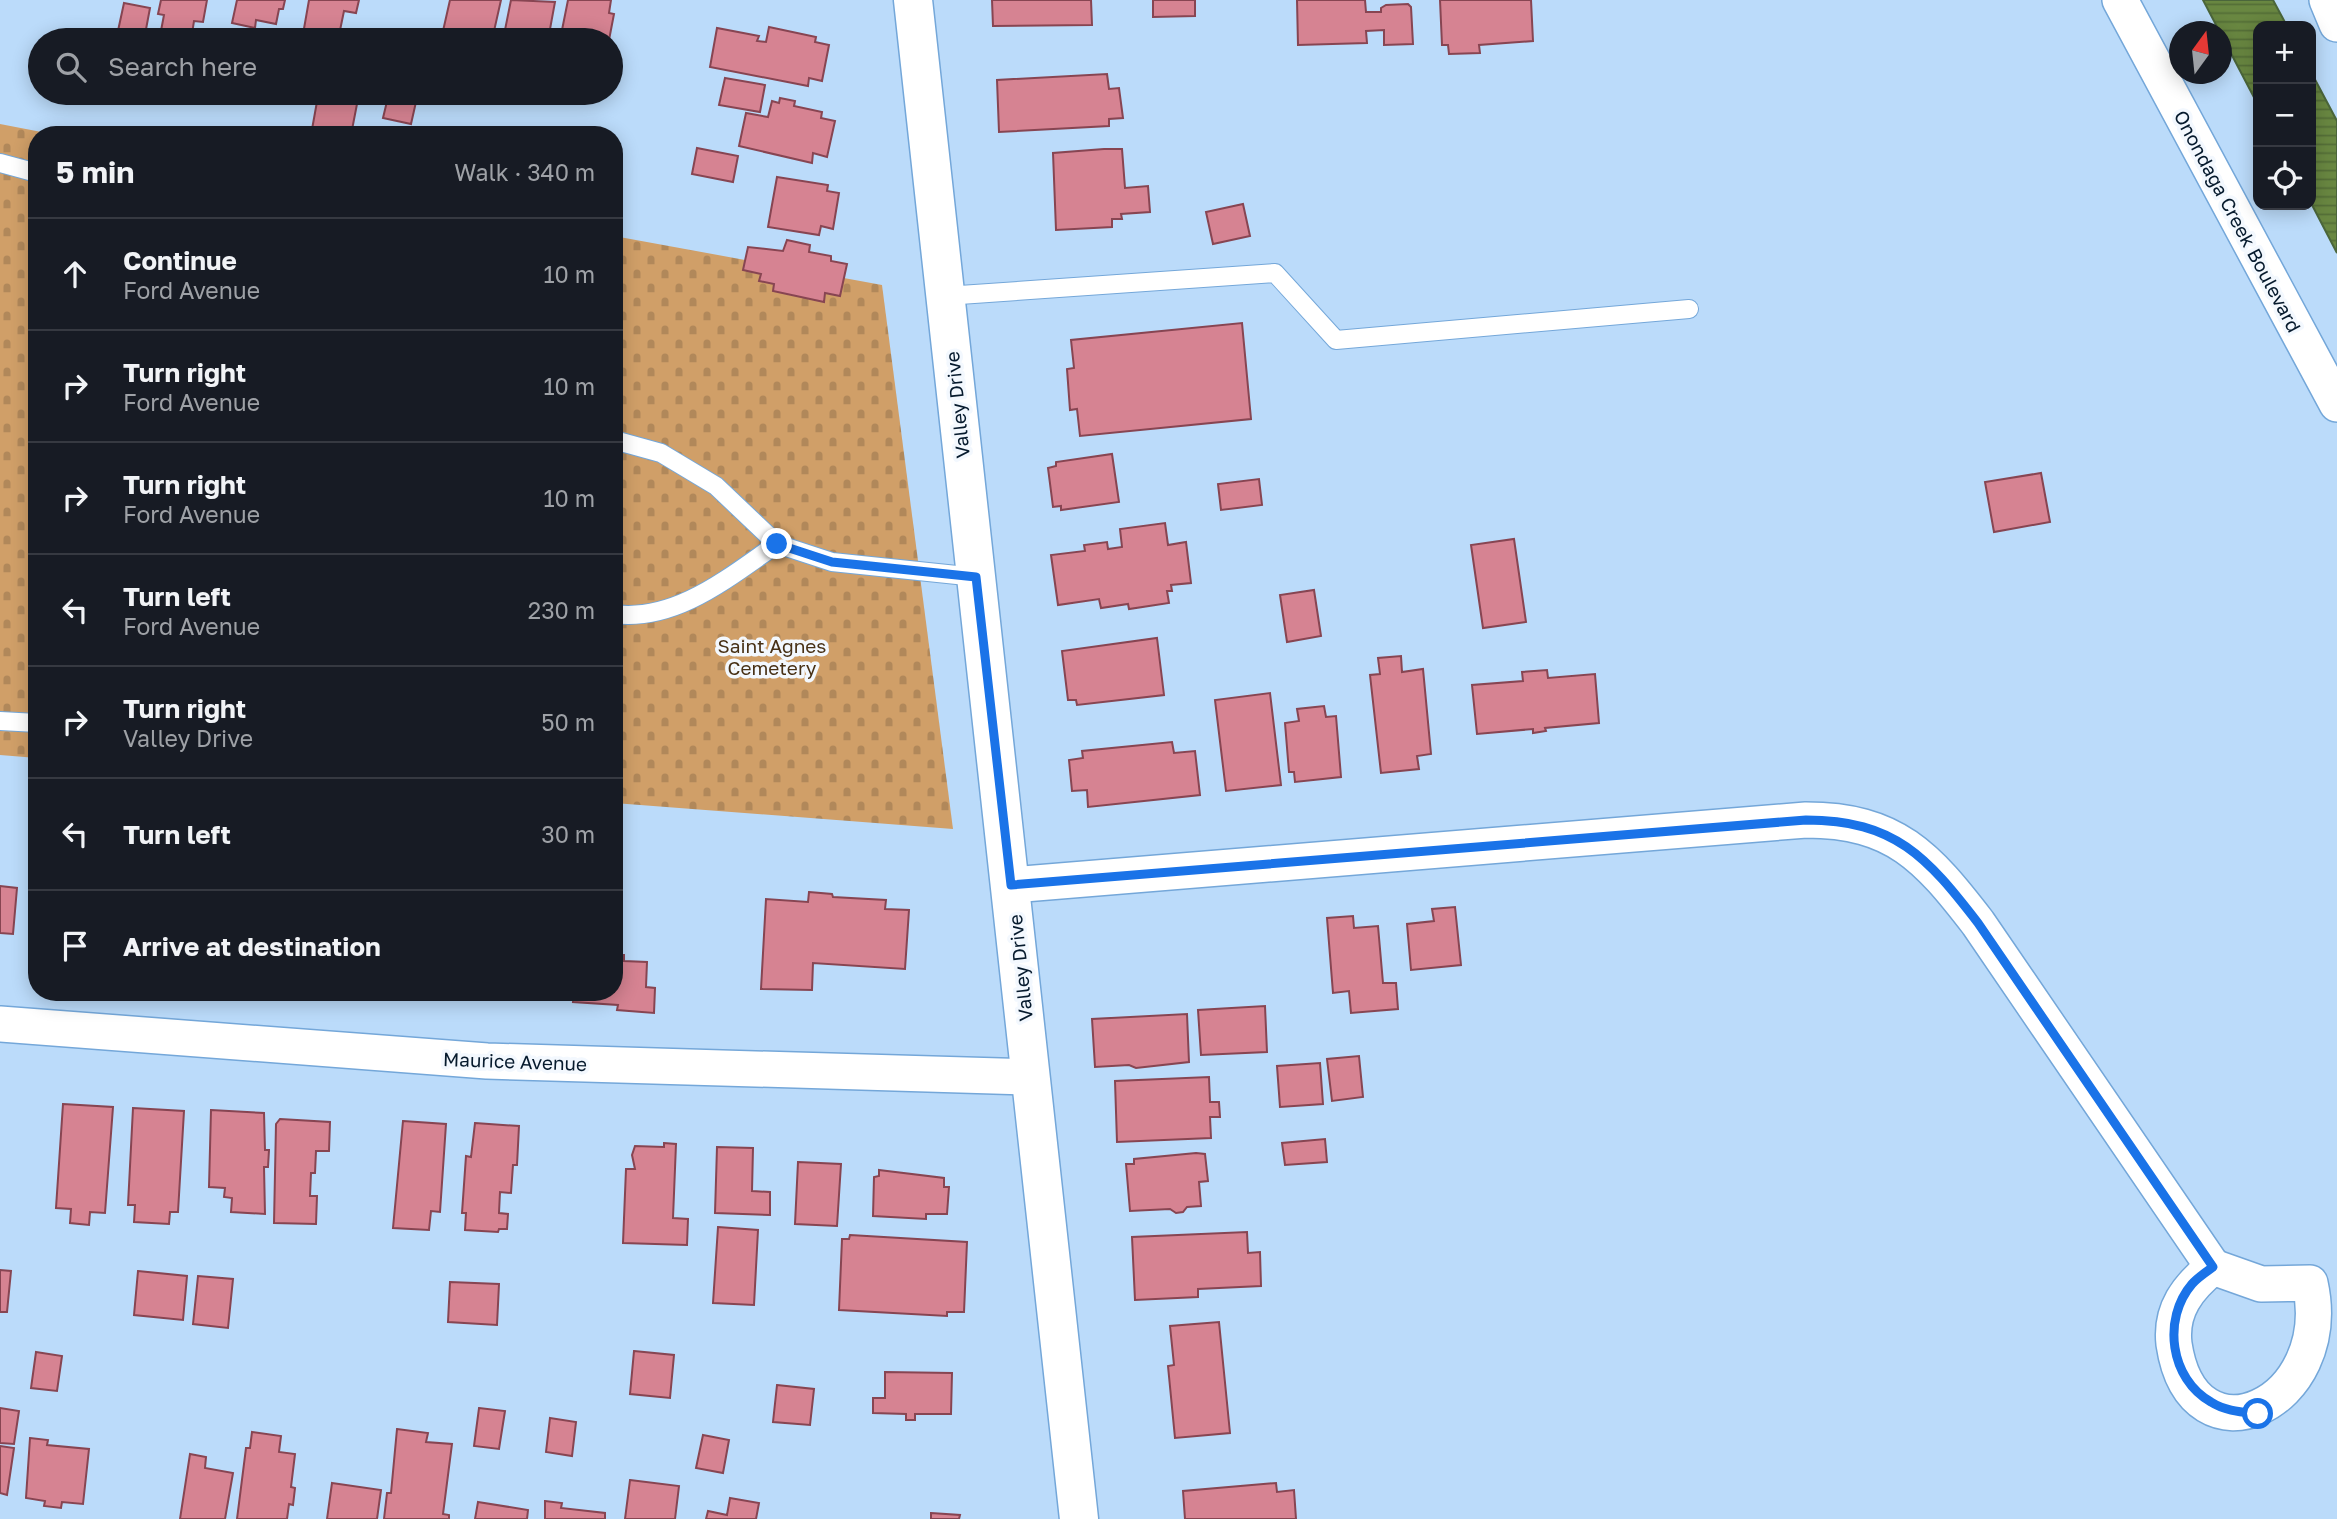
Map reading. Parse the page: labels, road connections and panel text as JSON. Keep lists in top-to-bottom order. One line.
{"streets":{"main road":["Valley Drive"],"street":["Onondaga Creek Boulevard","Maurice Avenue"]},"crossings":[["Valley Drive","Maurice Avenue"]],"parks":["Saint Agnes Cemetery"],"north":"top","page":{"map_buttons":["+","−"],"search":"Search here","heading":["5 min","Walk · 340 m"],"list":[["Continue","Ford Avenue","10 m"],["Turn right","Ford Avenue","10 m"],["Turn right","Ford Avenue","10 m"],["Turn left","Ford Avenue","230 m"],["Turn right","Valley Drive","50 m"],["Turn left","30 m"],"Arrive at destination"]}}
